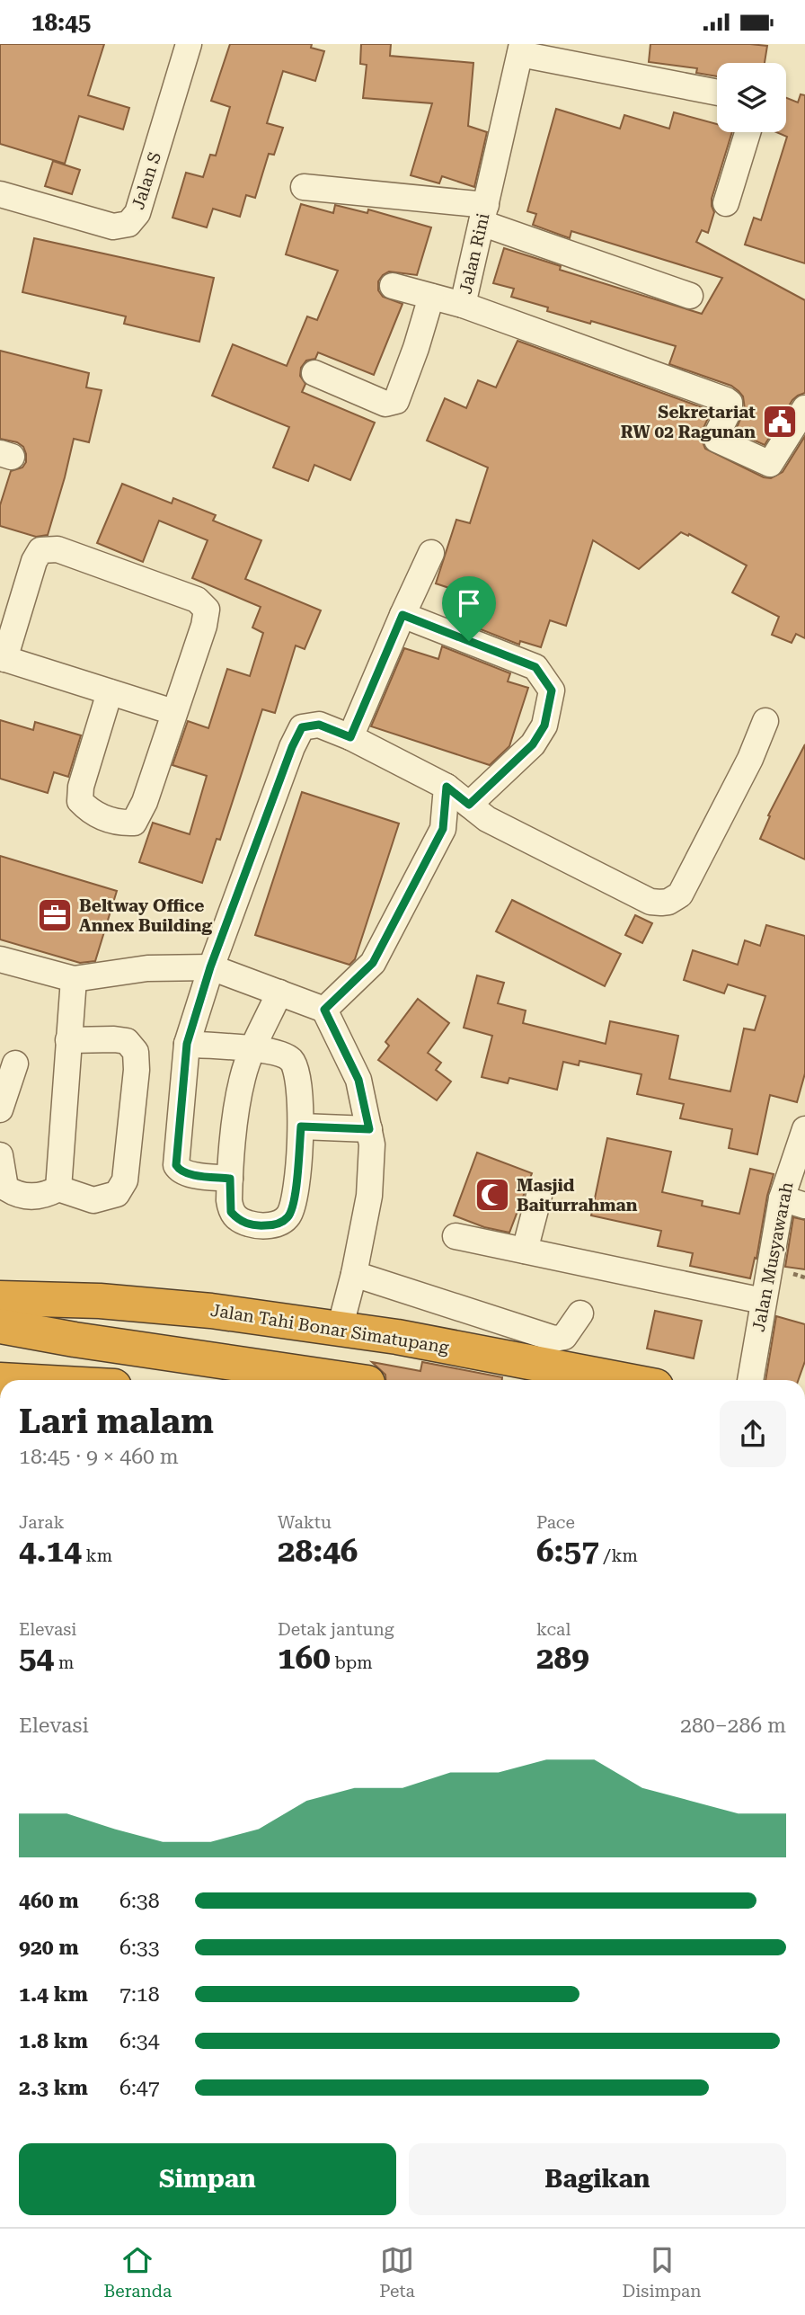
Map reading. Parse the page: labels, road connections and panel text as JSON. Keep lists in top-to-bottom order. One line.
{"streets":{"highway":["Jalan Tahi Bonar Simatupang"],"street":["Jalan S","Jalan Rini","Jalan Musyawarah"]},"places":{"public building":["Sekretariat RW 02 Ragunan"],"office":["Beltway Office Annex Building"],"mosque":["Masjid Baiturrahman"]},"page":{"status":"18:45","heading":["Lari malam","18:45 · 9 × 460 m"],"stats":[["Jarak","4.14 km"],["Waktu","28:46"],["Pace","6:57 /km"],["Elevasi","54 m"],["Detak jantung","160 bpm"],["kcal","289"]],"chart":["Elevasi","280–286 m"],"list":[{"name":"460 m","note":"6:38"},{"name":"920 m","note":"6:33"},{"name":"1.4 km","note":"7:18"},{"name":"1.8 km","note":"6:34"},{"name":"2.3 km","note":"6:47"}],"buttons":["Simpan","Bagikan"],"tabs":["Beranda","Peta","Disimpan"]}}
